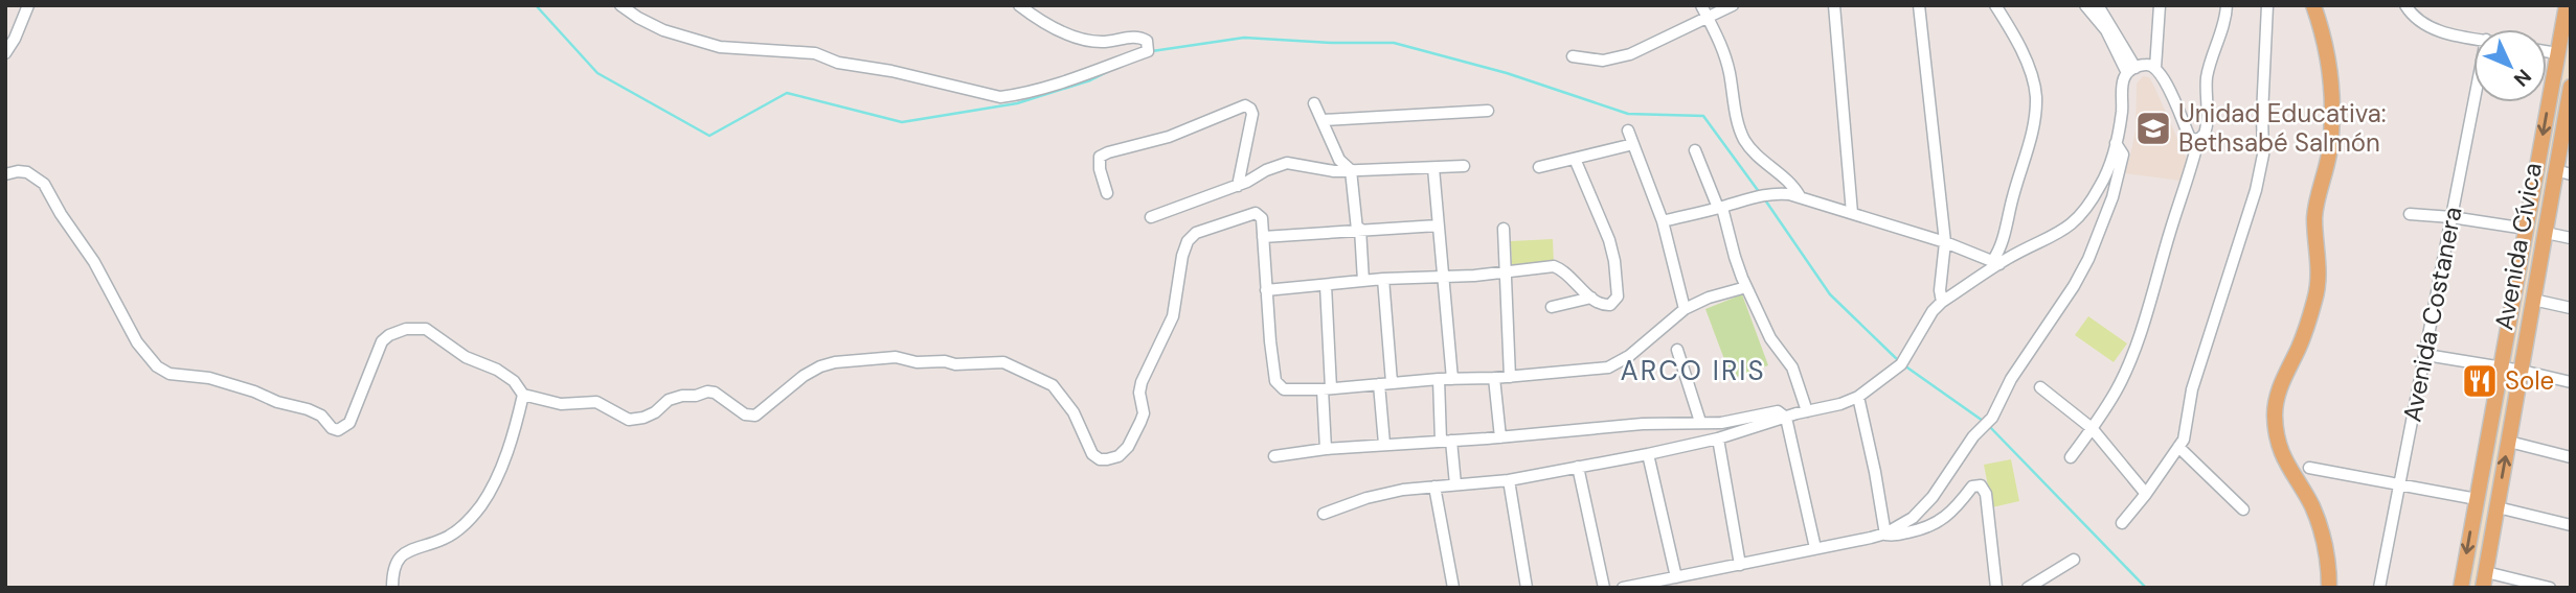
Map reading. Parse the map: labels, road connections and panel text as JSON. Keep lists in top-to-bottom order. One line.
{"streets":{"main road":["Avenida Cívica"],"street":["Avenida Costanera"]},"districts":["ARCO IRIS"],"places":{"school or university":["Unidad Educativa: Bethsabé Salmón"],"restaurant":["Sole"]},"north":"bottom right"}
